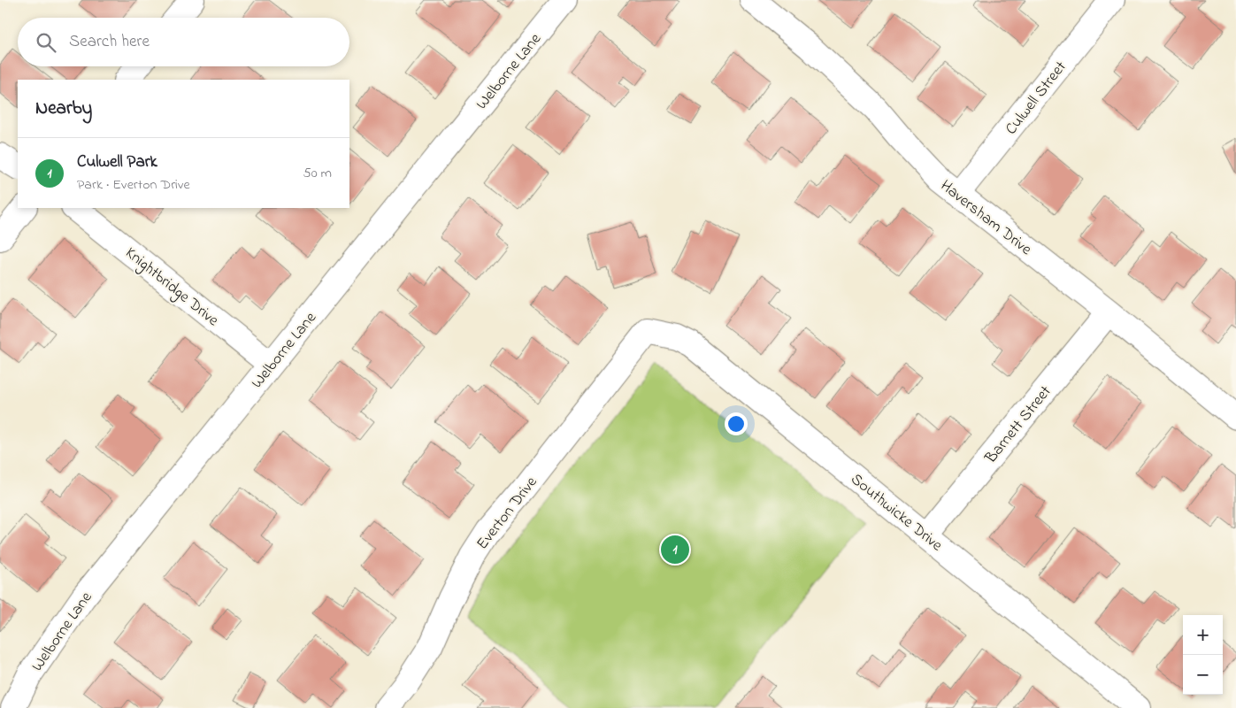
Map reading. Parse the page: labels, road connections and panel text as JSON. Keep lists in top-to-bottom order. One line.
{"streets":{"street":["Welborne Lane","Culwell Street","Haversham Drive","Knightbridge Drive","Barnett Street","Southwicke Drive","Everton Drive"]},"crossings":[["Welborne Lane","Knightbridge Drive"],["Culwell Street","Haversham Drive"],["Haversham Drive","Barnett Street"],["Barnett Street","Southwicke Drive"],["Southwicke Drive","Everton Drive"]],"page":{"search":"Search here","heading":"Nearby","list":[{"mark":"1","name":"Culwell Park","note":"Park · Everton Drive","value":"50 m"}],"pins":"1","map_buttons":["+","−"]}}
